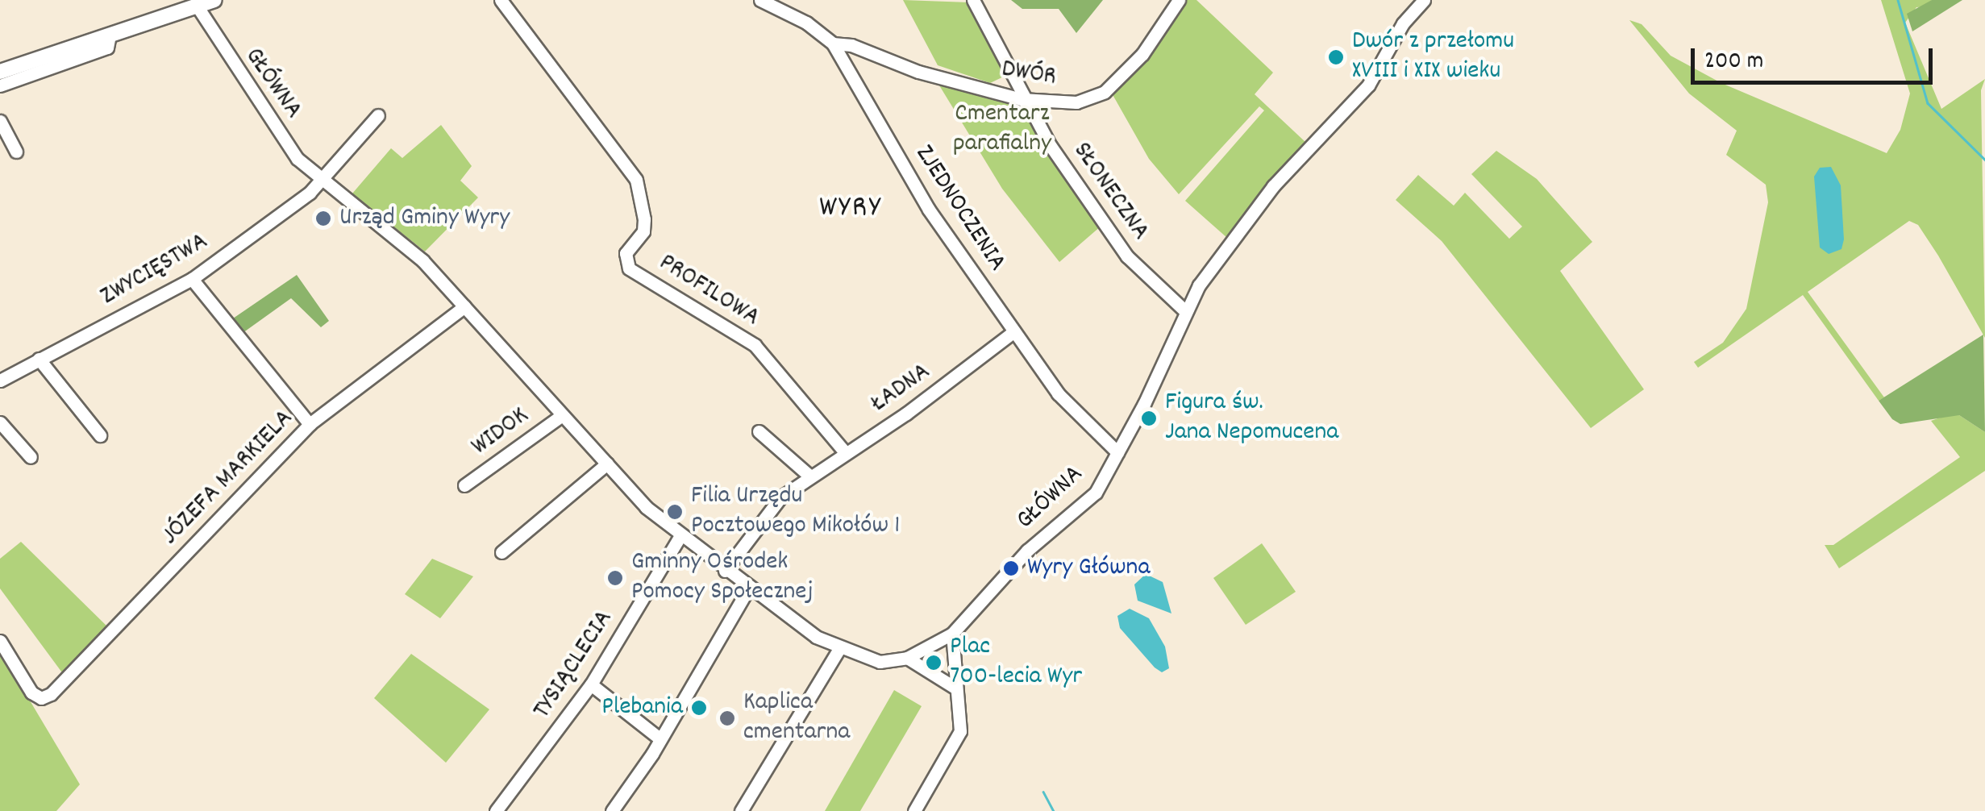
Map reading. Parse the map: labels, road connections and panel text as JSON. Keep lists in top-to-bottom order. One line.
{"streets":{"street":["DWÓR","GŁÓWNA","SŁONECZNA","ZJEDNOCZENIA","ZWYCIĘSTWA","PROFILOWA","ŁADNA","WIDOK","JÓZEFA MARKIELA","TYSIĄCLECIA"]},"crossings":[["DWÓR","SŁONECZNA"],["DWÓR","ZJEDNOCZENIA"],["GŁÓWNA","SŁONECZNA"],["GŁÓWNA","ZJEDNOCZENIA"],["GŁÓWNA","ZWYCIĘSTWA"],["GŁÓWNA","ŁADNA"],["GŁÓWNA","WIDOK"],["GŁÓWNA","JÓZEFA MARKIELA"],["GŁÓWNA","TYSIĄCLECIA"],["ZJEDNOCZENIA","ŁADNA"],["PROFILOWA","ŁADNA"]],"districts":["WYRY"],"parks":["Cmentarz parafialny"],"places":["Dwór z przełomu XVIII i XIX wieku","Urząd Gminy Wyry","Figura św. Jana Nepomucena","Filia Urzędu Pocztowego Mikołów 1","Wyry Główna","Gminny Ośrodek Pomocy Społecznej","Plac 700-lecia Wyr","Plebania","Kaplica cmentarna"],"scale_bar":"200 m"}
